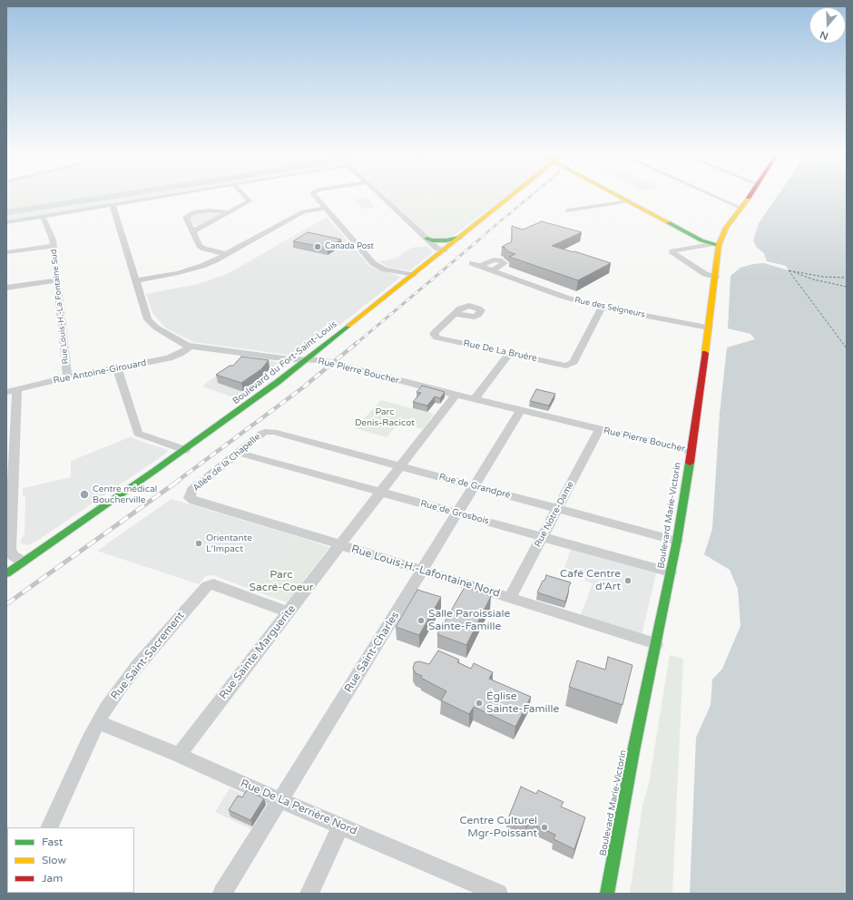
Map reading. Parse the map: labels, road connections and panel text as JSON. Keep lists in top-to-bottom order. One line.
{"streets":{"street":["Rue Louis-H.-La Fontaine Sud","Rue des Seigneurs","Rue De La Bruère","Boulevard du Fort-Saint-Louis","Rue Pierre Boucher","Rue Antoine-Girouard","Allée de la Chapelle","Rue de Grandpré","Rue de Grosbois","Rue Notre-Dame","Boulevard Marie-Victorin","Rue Louis-H.-Lafontaine Nord","Rue Sainte Marguerite","Rue Saint-Charles","Rue Saint-Sacrement","Rue De La Perrière Nord"]},"crossings":[["Rue Louis-H.-La Fontaine Sud","Rue Antoine-Girouard"],["Rue des Seigneurs","Rue De La Bruère"],["Rue des Seigneurs","Boulevard Marie-Victorin"],["Boulevard du Fort-Saint-Louis","Rue Pierre Boucher"],["Rue Pierre Boucher","Rue Antoine-Girouard"],["Rue Pierre Boucher","Rue Notre-Dame"],["Rue Pierre Boucher","Boulevard Marie-Victorin"],["Rue Pierre Boucher","Rue Sainte Marguerite"],["Rue Pierre Boucher","Rue Saint-Charles"],["Allée de la Chapelle","Rue de Grandpré"],["Allée de la Chapelle","Rue de Grosbois"],["Allée de la Chapelle","Rue Louis-H.-Lafontaine Nord"],["Rue de Grandpré","Rue Notre-Dame"],["Rue de Grandpré","Boulevard Marie-Victorin"],["Rue de Grandpré","Rue Sainte Marguerite"],["Rue de Grandpré","Rue Saint-Charles"],["Rue de Grosbois","Rue Notre-Dame"],["Rue de Grosbois","Boulevard Marie-Victorin"],["Rue de Grosbois","Rue Sainte Marguerite"],["Rue de Grosbois","Rue Saint-Charles"],["Rue Notre-Dame","Rue Louis-H.-Lafontaine Nord"],["Boulevard Marie-Victorin","Rue Louis-H.-Lafontaine Nord"],["Rue Louis-H.-Lafontaine Nord","Rue Sainte Marguerite"],["Rue Louis-H.-Lafontaine Nord","Rue Saint-Charles"],["Rue Sainte Marguerite","Rue Saint-Sacrement"],["Rue Sainte Marguerite","Rue De La Perrière Nord"],["Rue Saint-Charles","Rue De La Perrière Nord"],["Rue Saint-Sacrement","Rue De La Perrière Nord"]],"parks":["Parc Denis-Racicot","Parc Sacré-Coeur"],"places":["Canada Post","Centre médical Boucherville","Orientante L'Impact","Café Centre d’Art","Salle Paroissiale Sainte-Famille","Église Sainte-Famille","Centre Culturel Mgr-Poissant"],"legend":["Fast","Slow","Jam"],"north":"bottom"}
